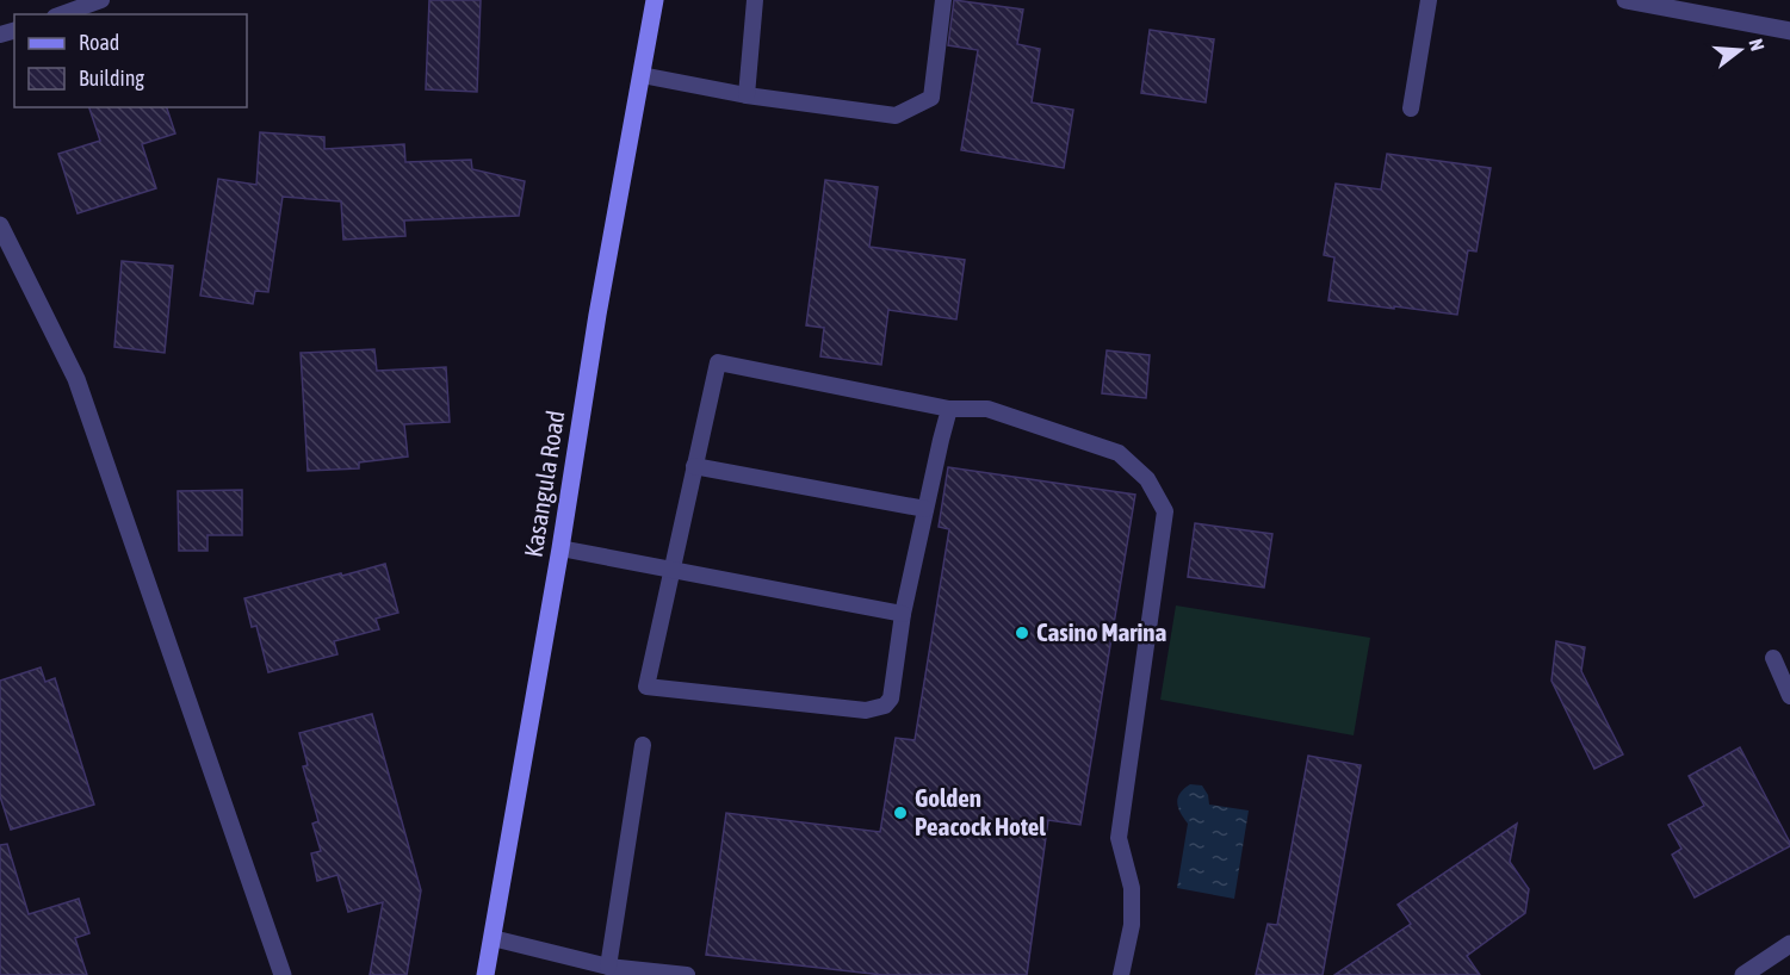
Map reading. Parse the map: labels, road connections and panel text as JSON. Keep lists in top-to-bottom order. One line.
{"streets":{"main road":["Kasangula Road"]},"places":["Casino Marina","Golden Peacock Hotel"],"legend":["Road","Building"],"north":"right"}
